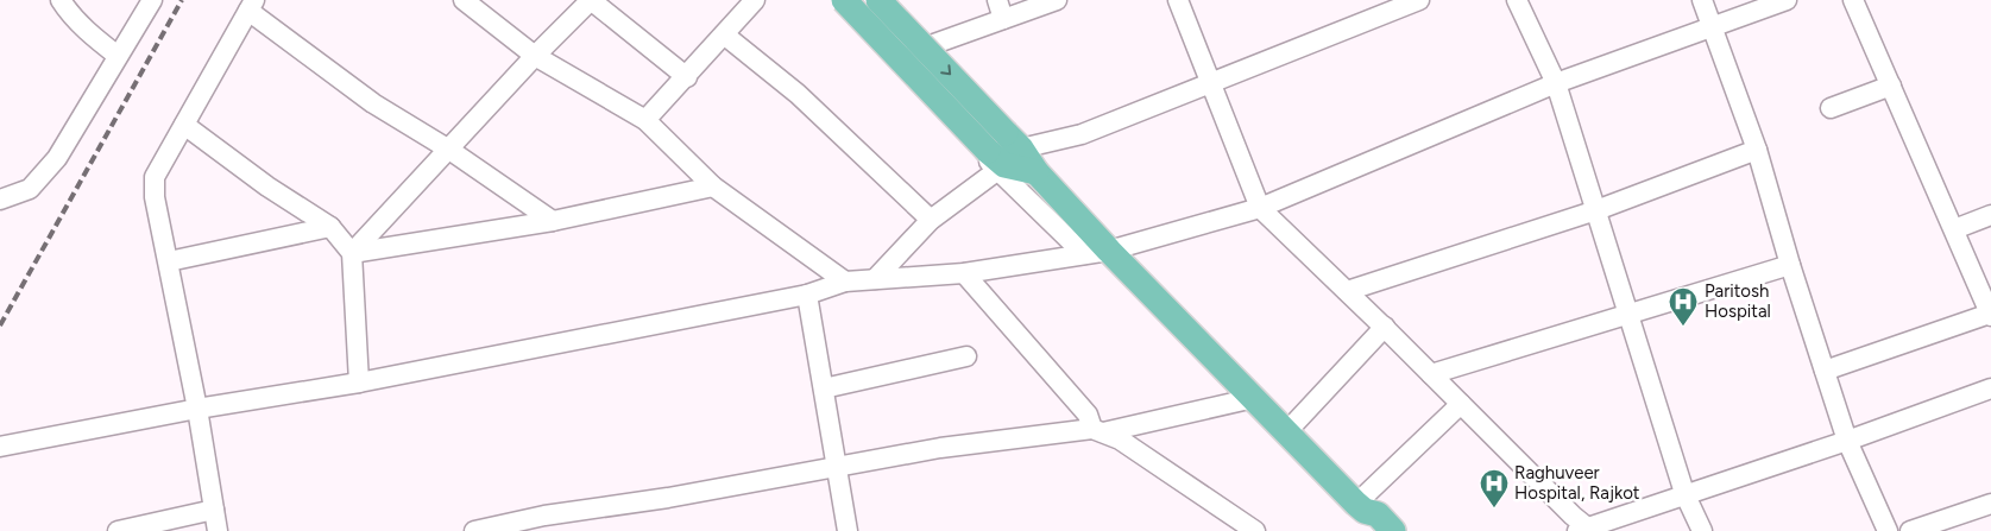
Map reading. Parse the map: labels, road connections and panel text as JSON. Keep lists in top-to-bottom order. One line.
{"places":{"hospital":["Paritosh Hospital","Raghuveer Hospital, Rajkot"]}}
